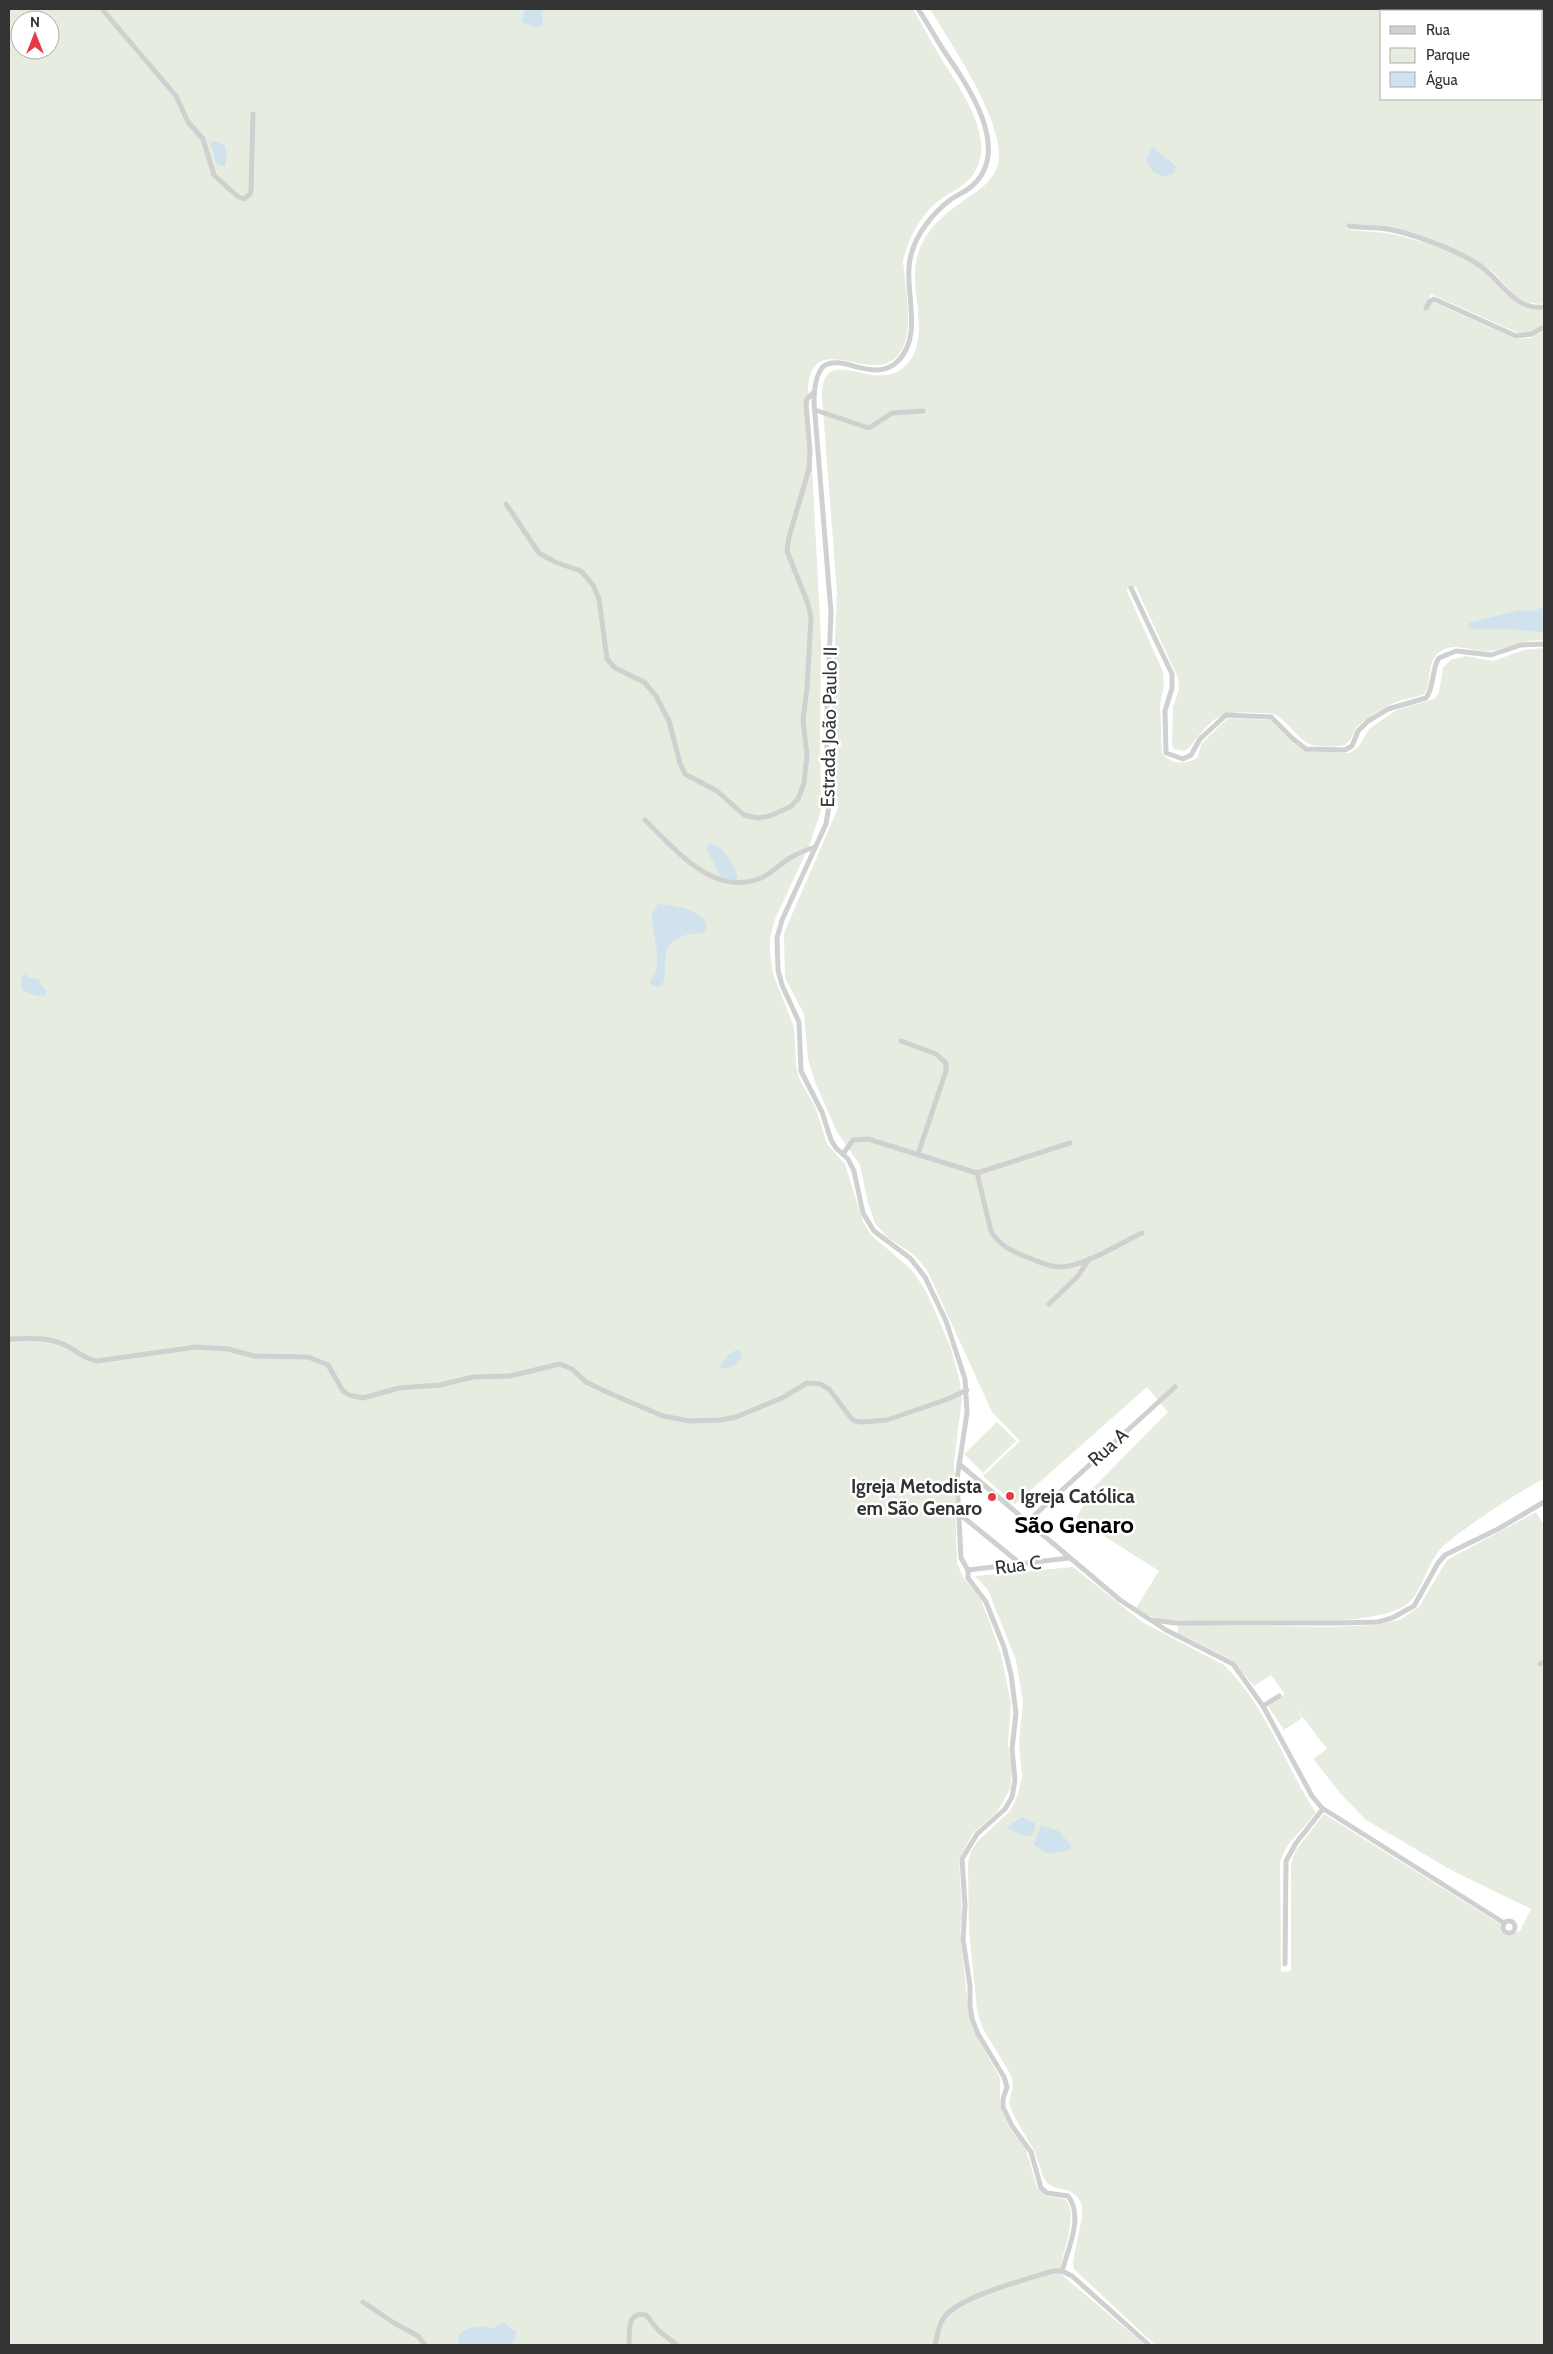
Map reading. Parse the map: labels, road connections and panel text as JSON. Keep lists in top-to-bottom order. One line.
{"streets":{"street":["Estrada João Paulo II","Rua A","Rua C"]},"crossings":[["Estrada João Paulo II","Rua C"]],"districts":["São Genaro"],"places":["Igreja Católica","Igreja Metodista em São Genaro"],"legend":["Rua","Parque","Água"],"north":"top"}
